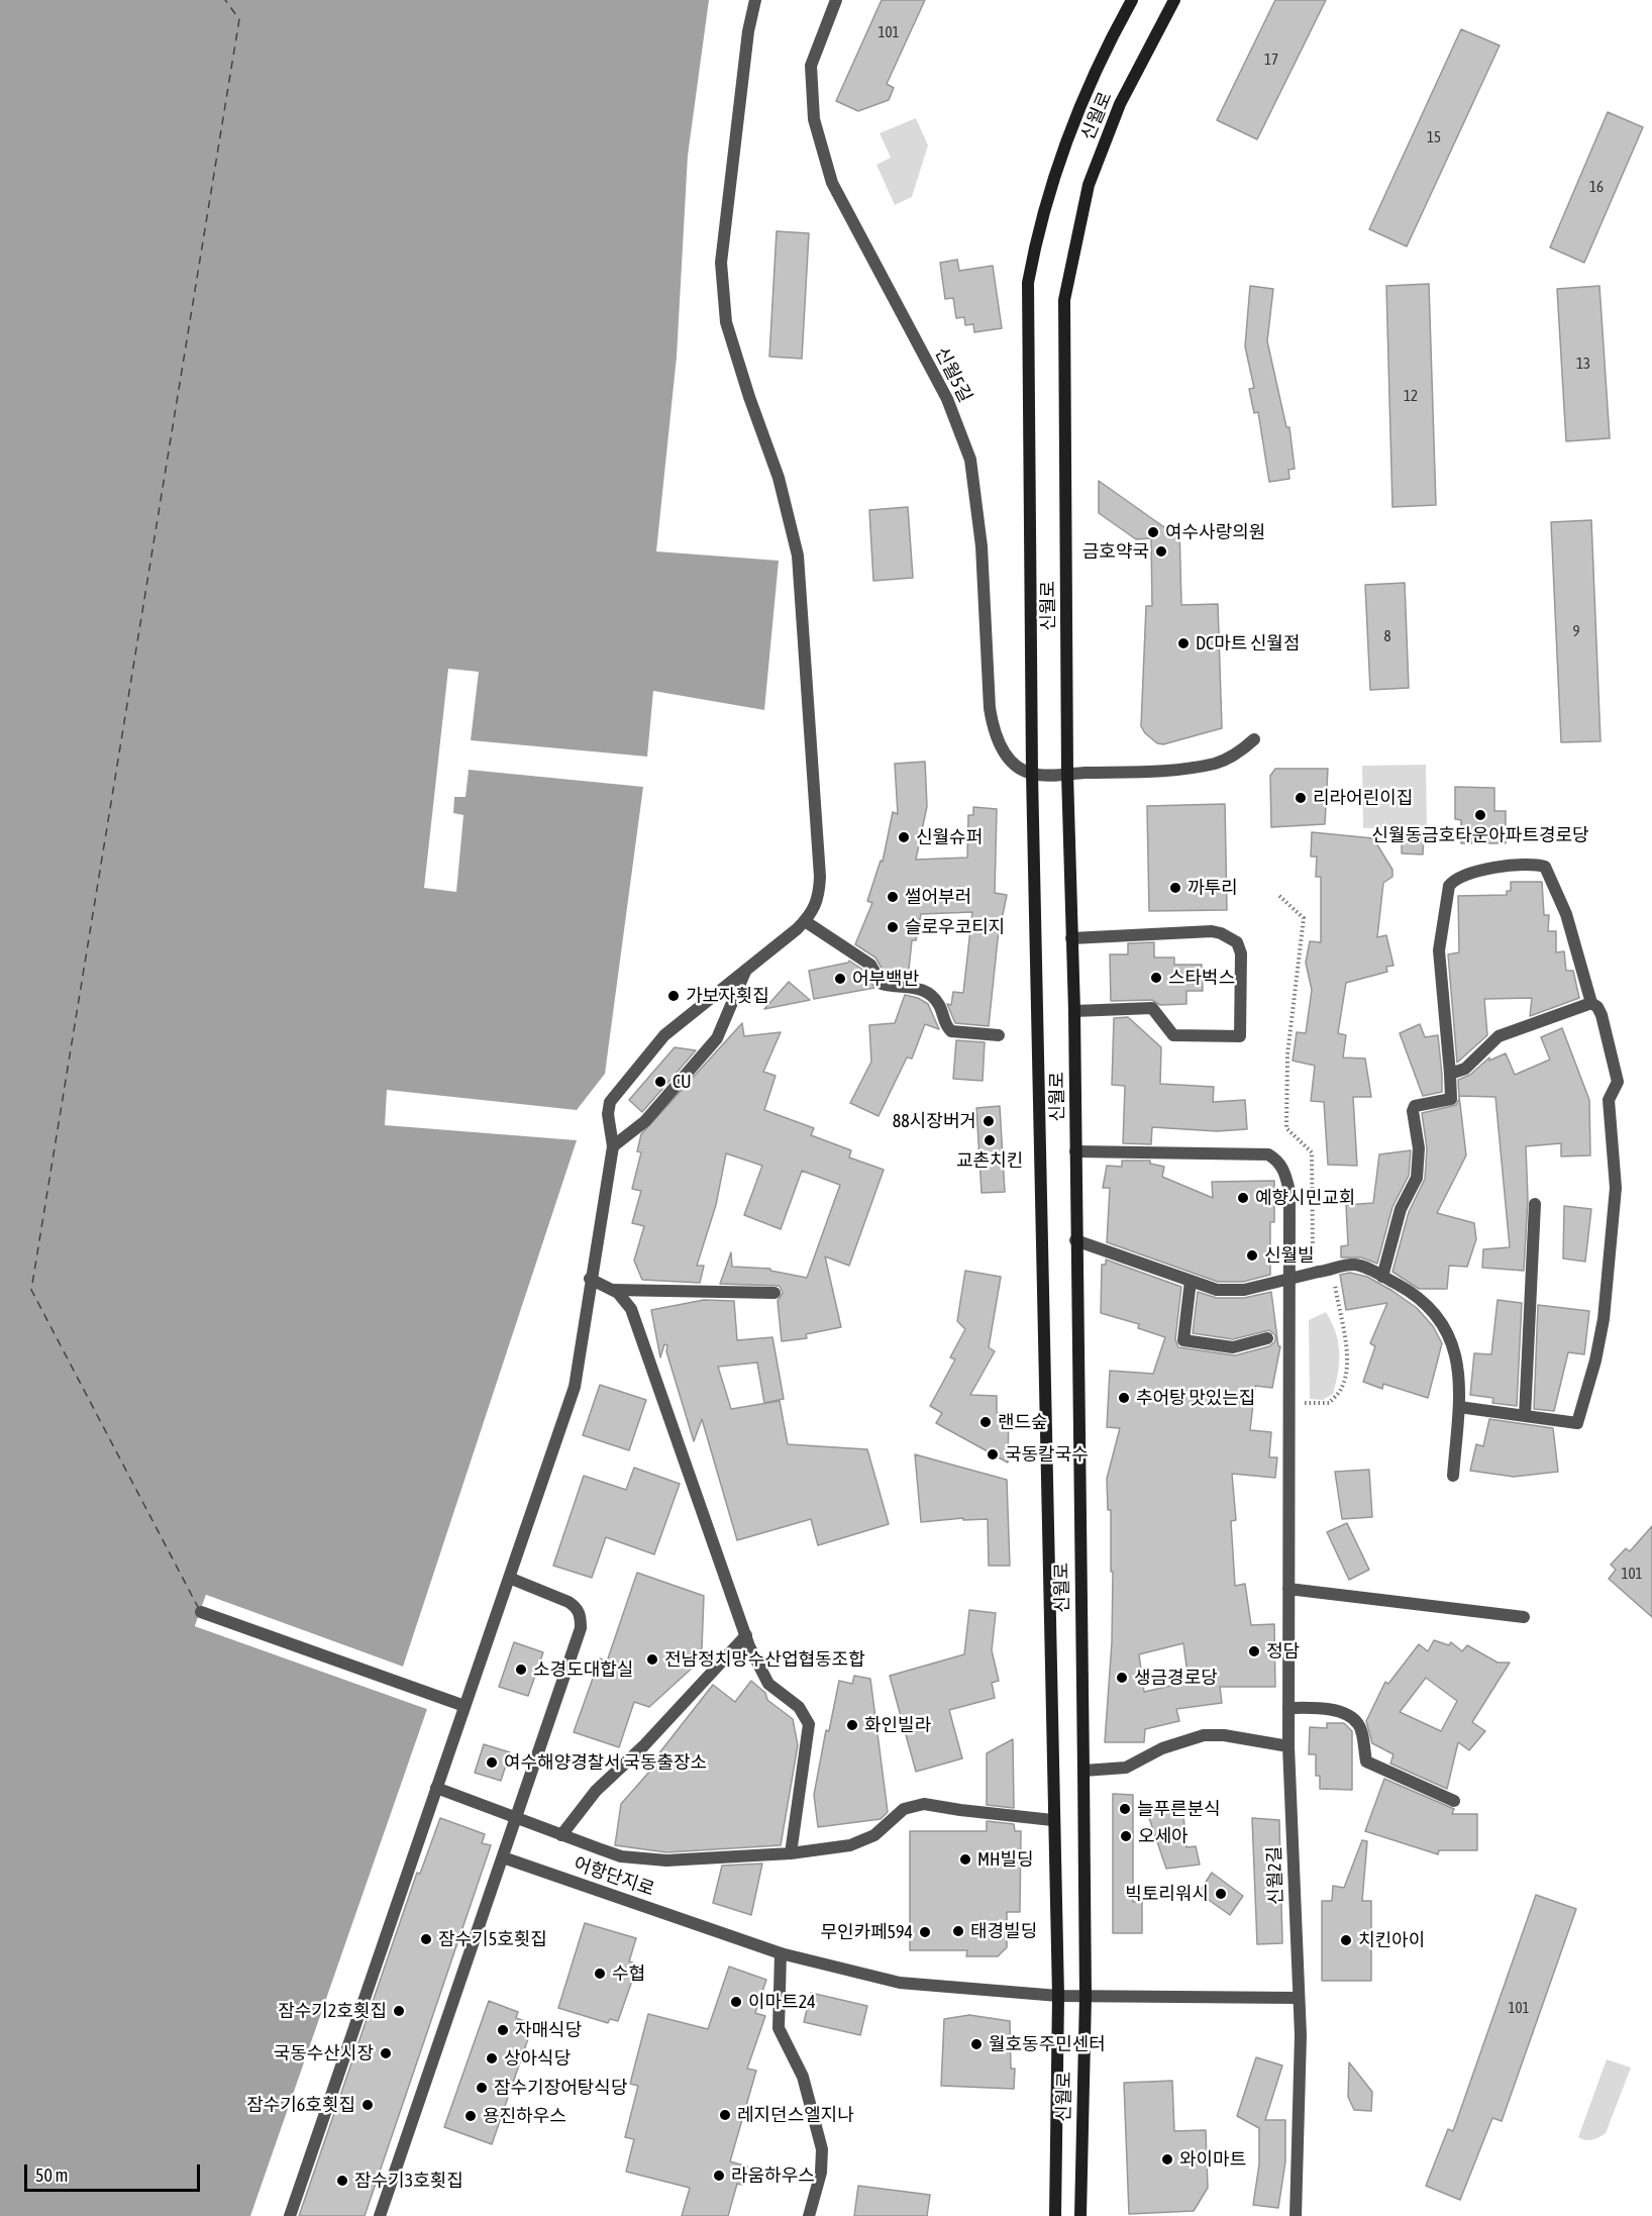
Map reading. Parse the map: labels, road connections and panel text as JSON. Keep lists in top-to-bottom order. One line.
{"streets":{"street":["신월로","신월5길","신월2길","어항단지로"]},"crossings":[["신월로","신월5길"],["신월로","신월2길"],["신월로","어항단지로"],["신월2길","어항단지로"]],"places":["여수사랑의원","금호약국","DC마트 신월점","리라어린이집","신월동금호타운아파트경로당","신월슈퍼","까투리","썰어부러","슬로우코티지","스타벅스","어부백반","가보자횟집","CU","88시장버거","교촌치킨","예향시민교회","신월빌","추어탕 맛있는집","랜드숲","국동칼국수","정담","전남정치망수산업협동조합","소경도대합실","생금경로당","화인빌라","여수해양경찰서 국동출장소","늘푸른분식","오세아","MH빌딩","빅토리워시","태경빌딩","무인카페594","잠수기5호횟집","치킨아이","수협","이마트24","잠수기2호횟집","자매식당","월호동주민센터","국동수산시장","상아식당","잠수기장어탕식당","잠수기6호횟집","레지던스엘지나","용진하우스","와이마트","라움하우스","잠수기3호횟집"],"house_numbers":["101","17","15","16","13","12","9","8","101","101"],"scale_bar":"50 m"}
